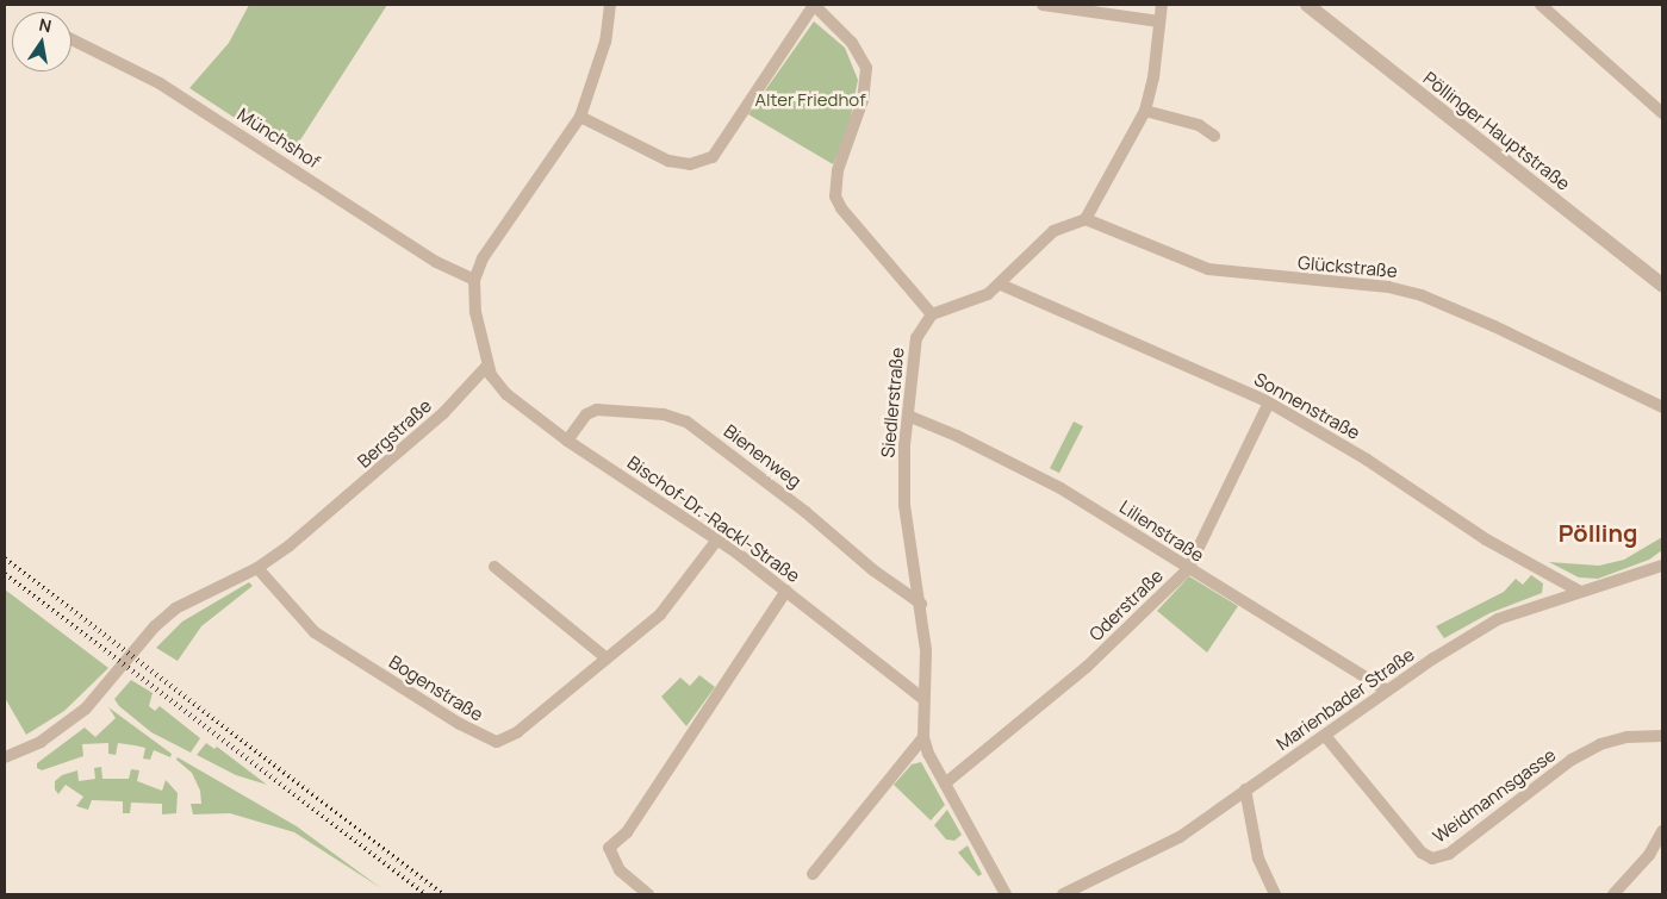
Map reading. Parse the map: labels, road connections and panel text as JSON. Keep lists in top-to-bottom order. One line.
{"streets":{"street":["Pöllinger Hauptstraße","Münchshof","Glückstraße","Siedlerstraße","Sonnenstraße","Bergstraße","Bienenweg","Bischof-Dr.-Rackl-Straße","Lilienstraße","Oderstraße","Bogenstraße","Marienbader Straße","Weidmannsgasse"]},"crossings":[["Siedlerstraße","Bienenweg"],["Siedlerstraße","Bischof-Dr.-Rackl-Straße"],["Siedlerstraße","Lilienstraße"],["Siedlerstraße","Oderstraße"],["Sonnenstraße","Oderstraße"],["Sonnenstraße","Marienbader Straße"],["Bergstraße","Bischof-Dr.-Rackl-Straße"],["Bergstraße","Bogenstraße"],["Bienenweg","Bischof-Dr.-Rackl-Straße"],["Bischof-Dr.-Rackl-Straße","Bogenstraße"],["Lilienstraße","Oderstraße"],["Lilienstraße","Marienbader Straße"],["Marienbader Straße","Weidmannsgasse"]],"districts":["Pölling"],"parks":["Alter Friedhof"],"north":"top"}
